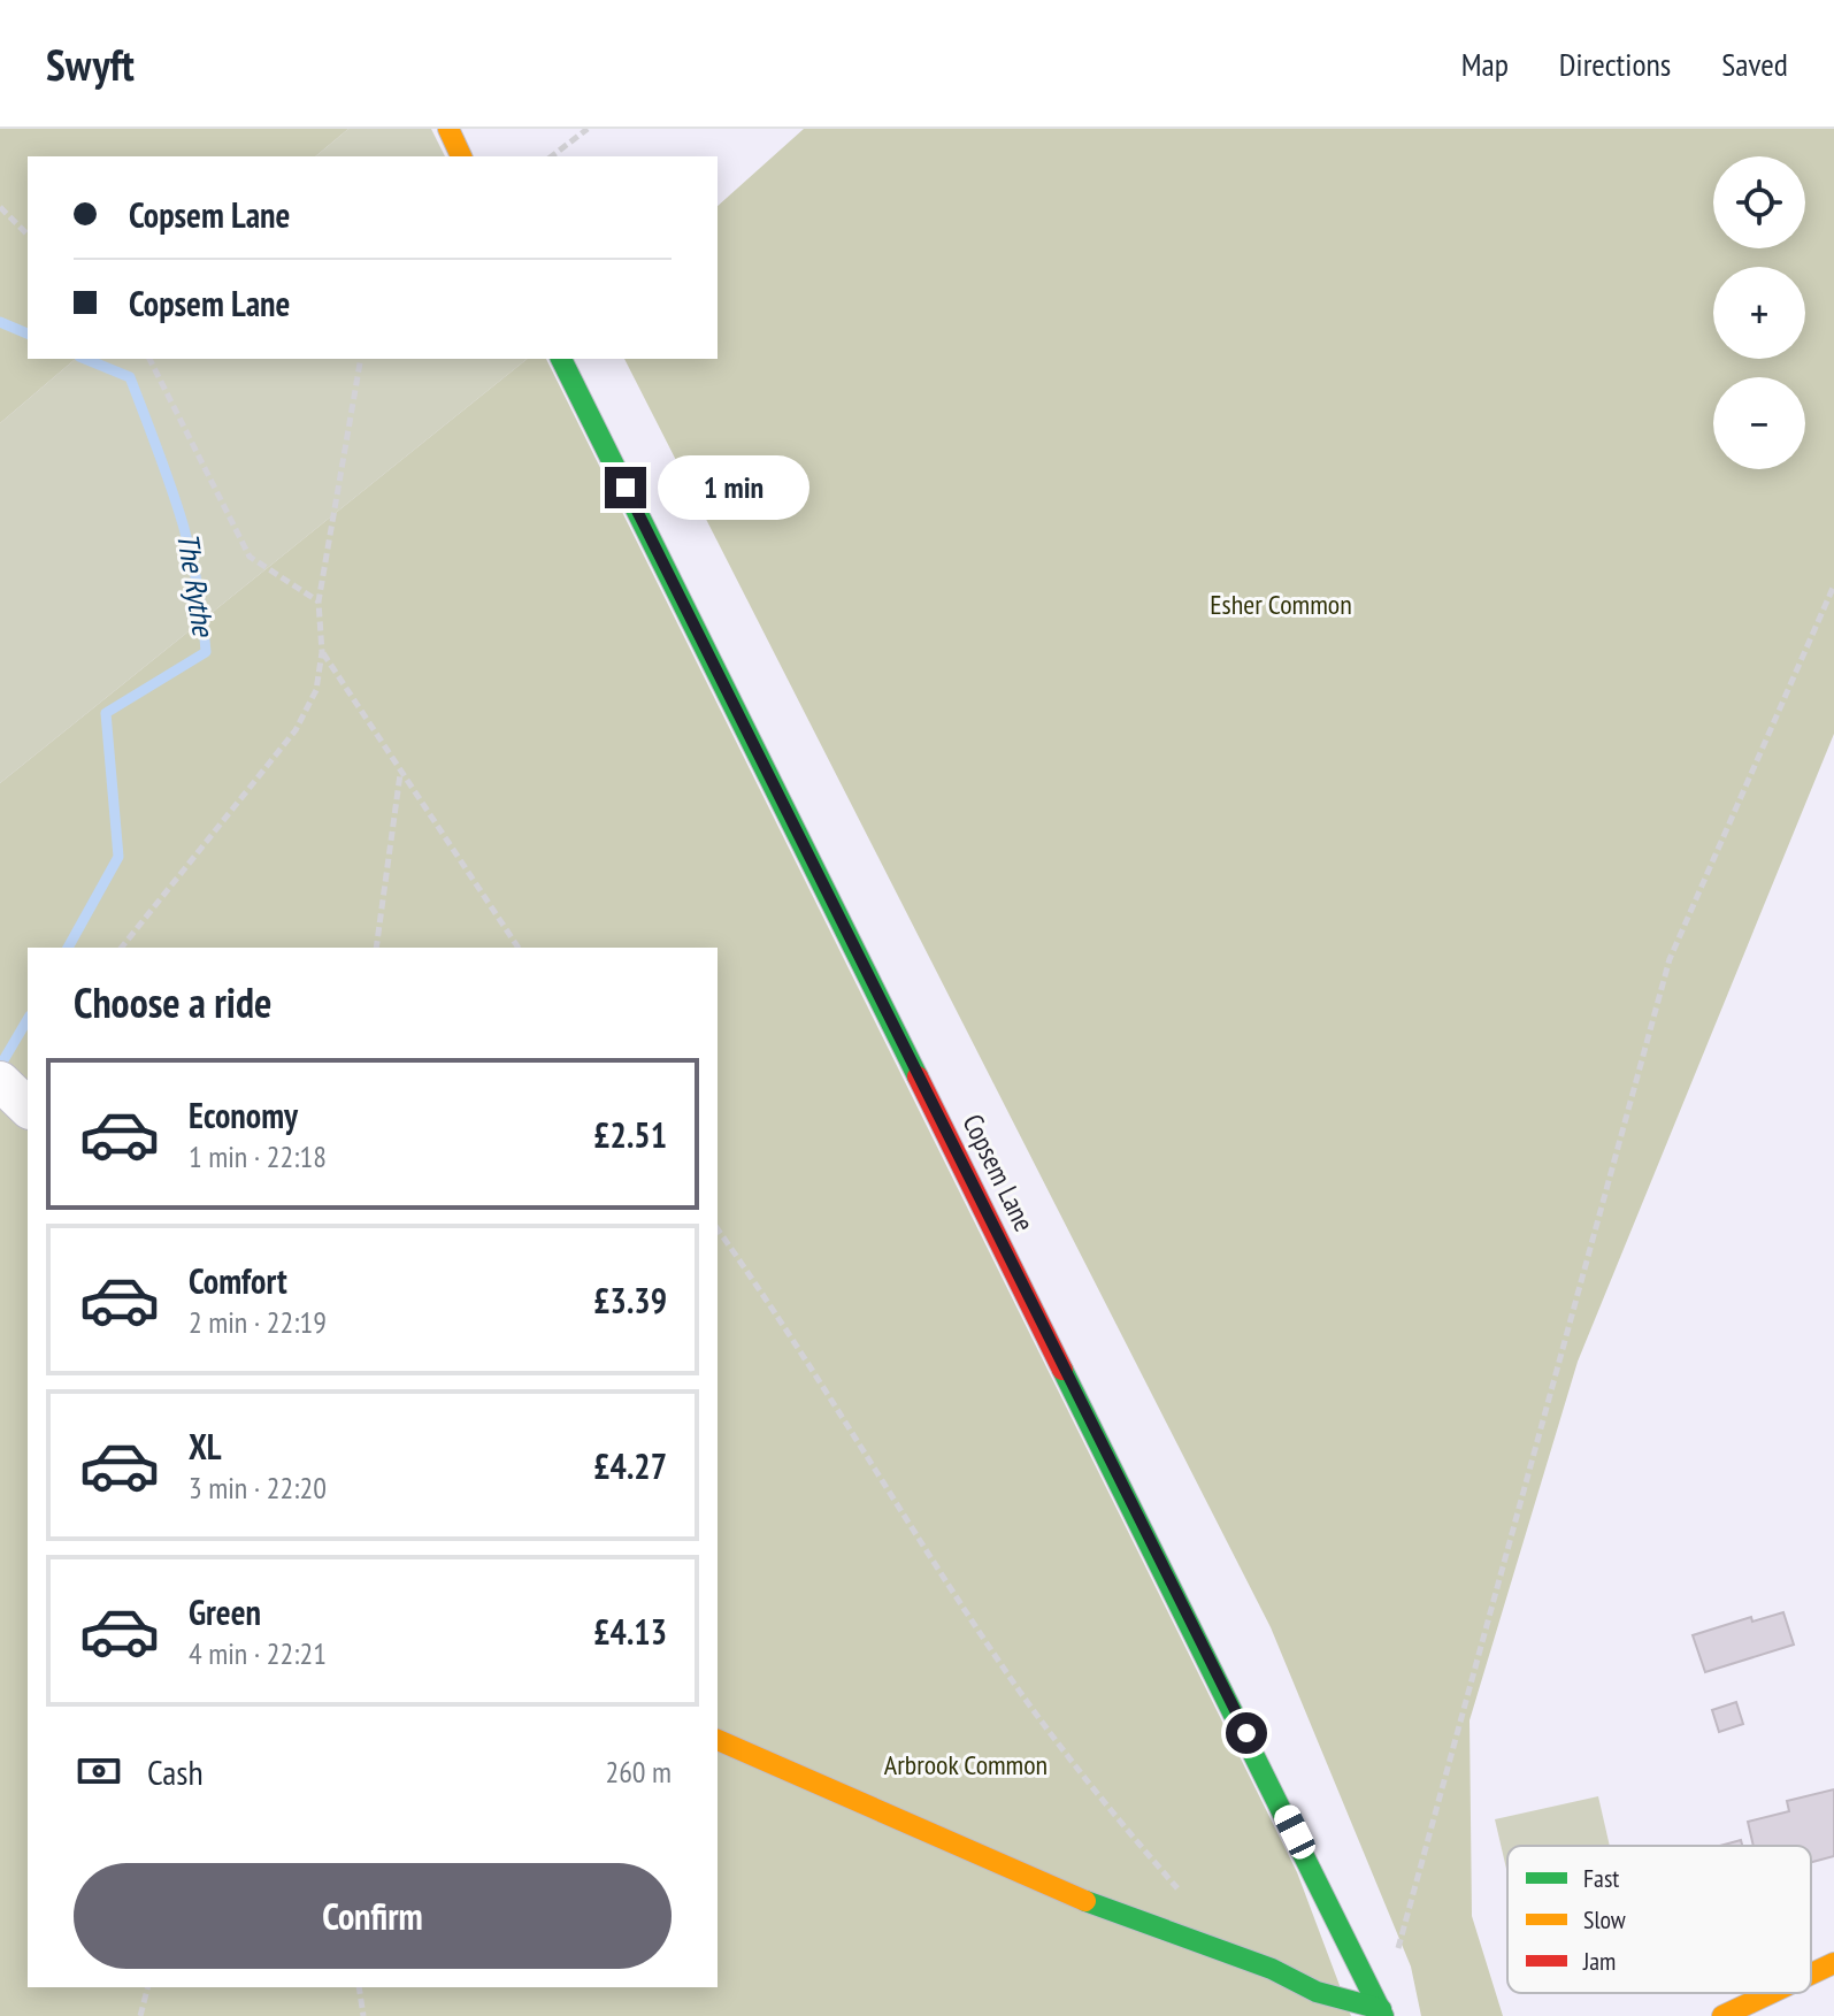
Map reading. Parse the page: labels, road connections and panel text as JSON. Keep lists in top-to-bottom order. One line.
{"streets":{"main road":["Copsem Lane"]},"water":["The Rythe"],"parks":["Esher Common","Arbrook Common"],"legend":["Fast","Slow","Jam"],"page":{"header":"Swyft","nav":["Map","Directions","Saved"],"map_buttons":["+","−"],"banner":["Copsem Lane","Copsem Lane"],"bubble":"1 min","heading":"Choose a ride","list":[{"name":"Economy","note":"1 min · 22:18","value":"£2.51"},{"name":"Comfort","note":"2 min · 22:19","value":"£3.39"},{"name":"XL","note":"3 min · 22:20","value":"£4.27"},{"name":"Green","note":"4 min · 22:21","value":"£4.13"}],"pay":["Cash","260 m"],"buttons":"Confirm"}}
